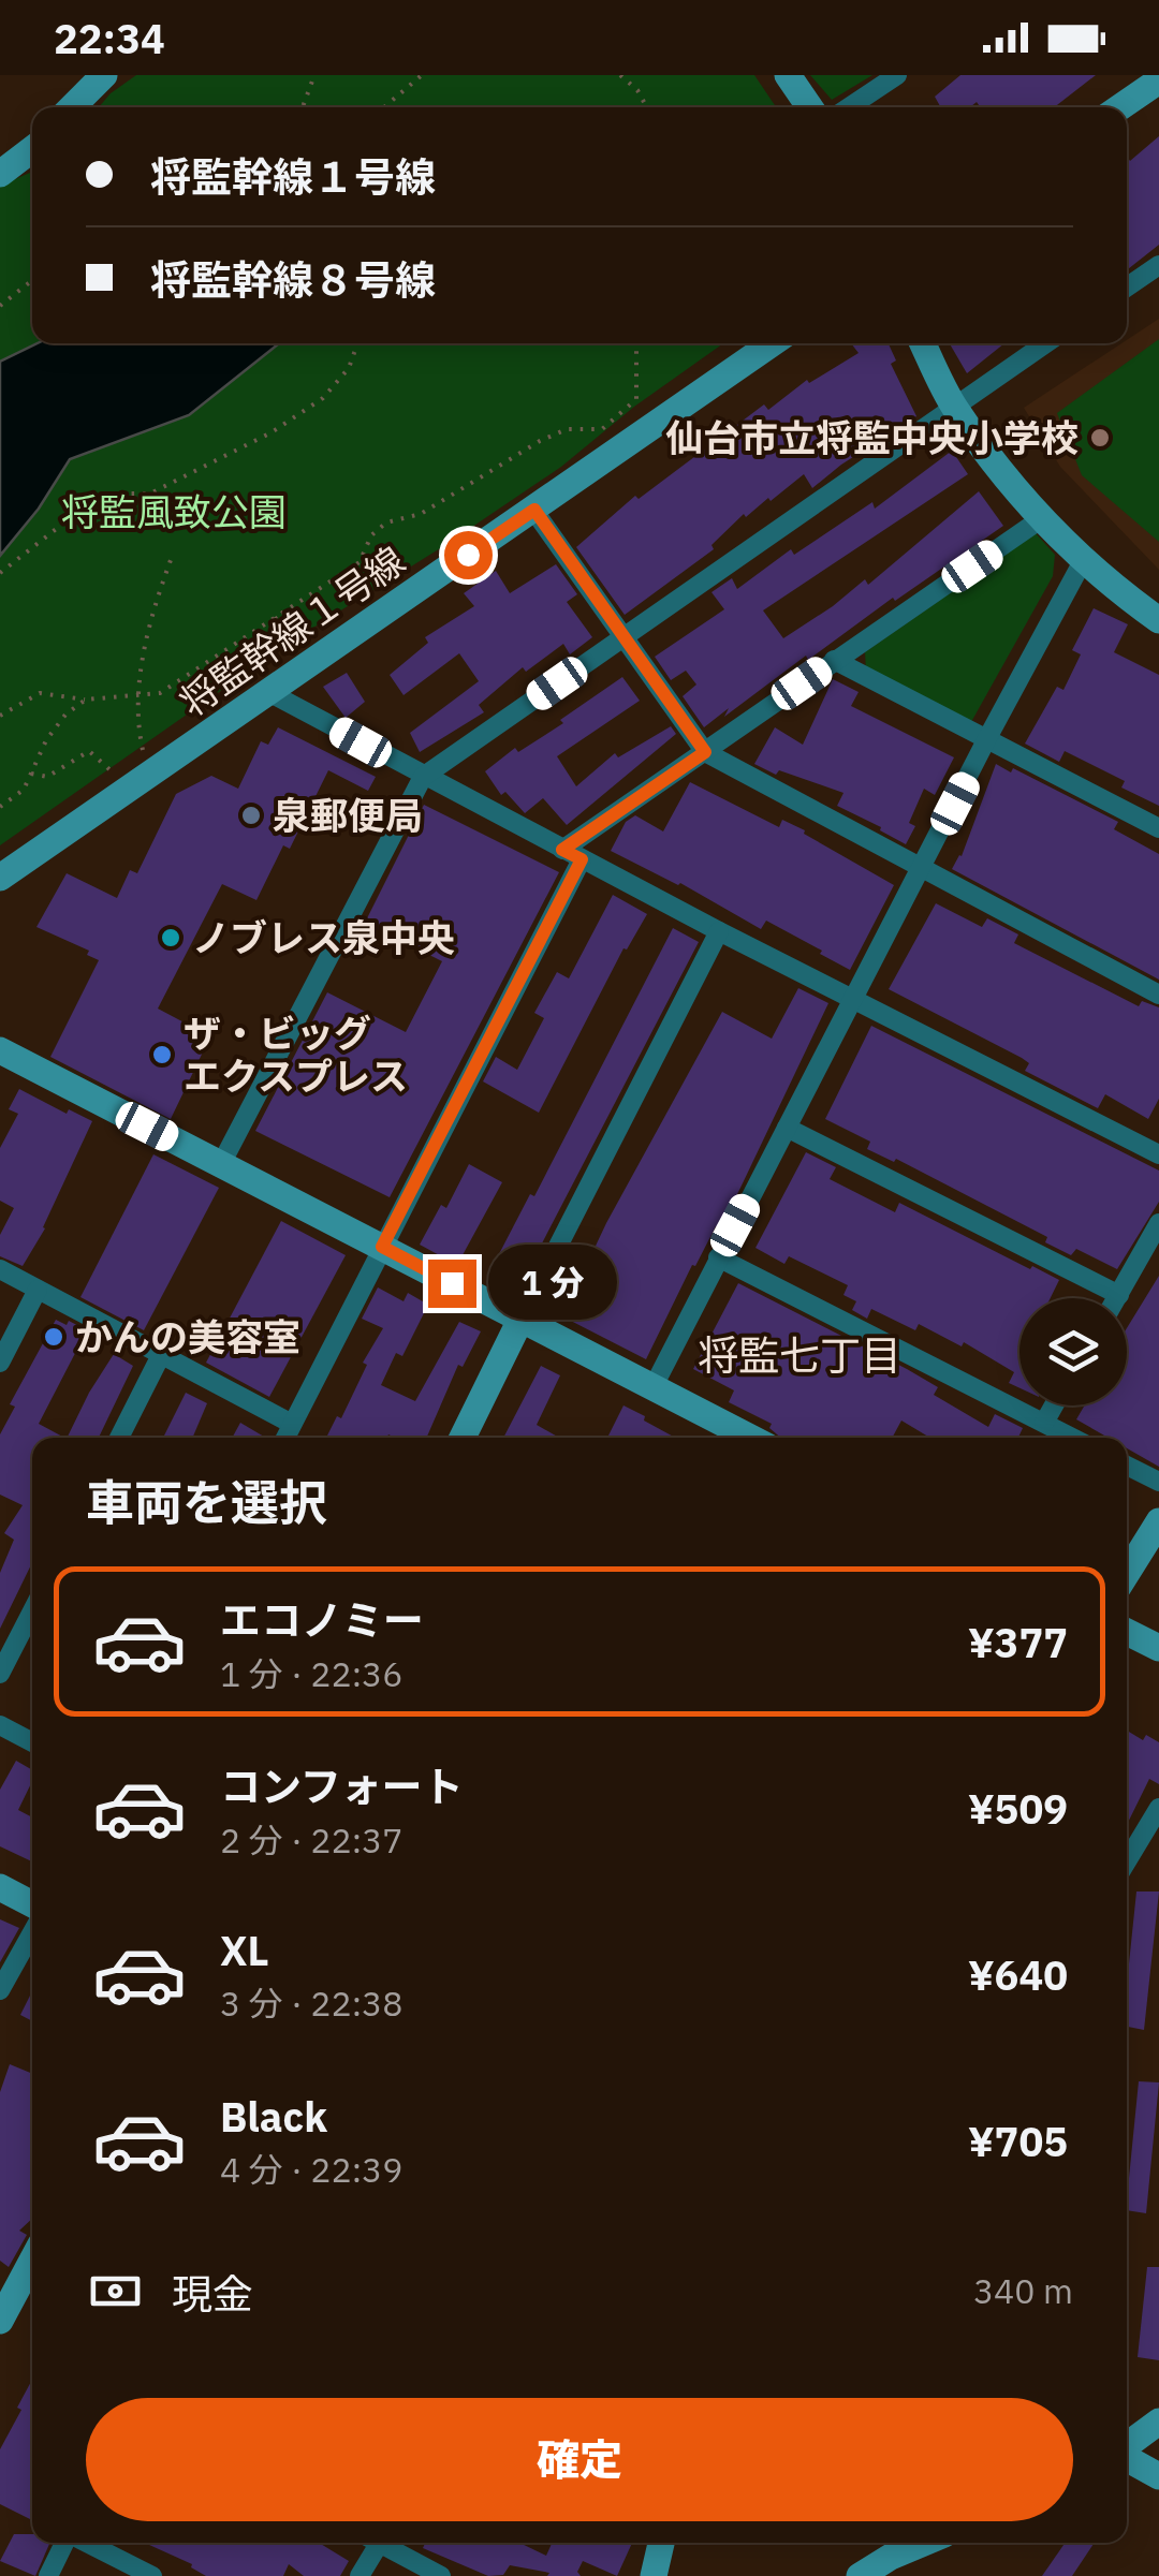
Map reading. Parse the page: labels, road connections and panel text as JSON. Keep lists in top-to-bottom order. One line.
{"streets":{"street":["将監幹線１号線"]},"districts":["将監七丁目"],"parks":["将監風致公園"],"places":["仙台市立将監中央小学校","泉郵便局","ノブレス泉中央","ザ・ビッグ エクスプレス","かんの美容室"],"page":{"status":"22:34","banner":["将監幹線１号線","将監幹線８号線"],"bubble":"1 分","heading":"車両を選択","list":[{"name":"エコノミー","note":"1 分 · 22:36","value":"¥377"},{"name":"コンフォート","note":"2 分 · 22:37","value":"¥509"},{"name":"XL","note":"3 分 · 22:38","value":"¥640"},{"name":"Black","note":"4 分 · 22:39","value":"¥705"}],"pay":["現金","340 m"],"buttons":"確定"}}
